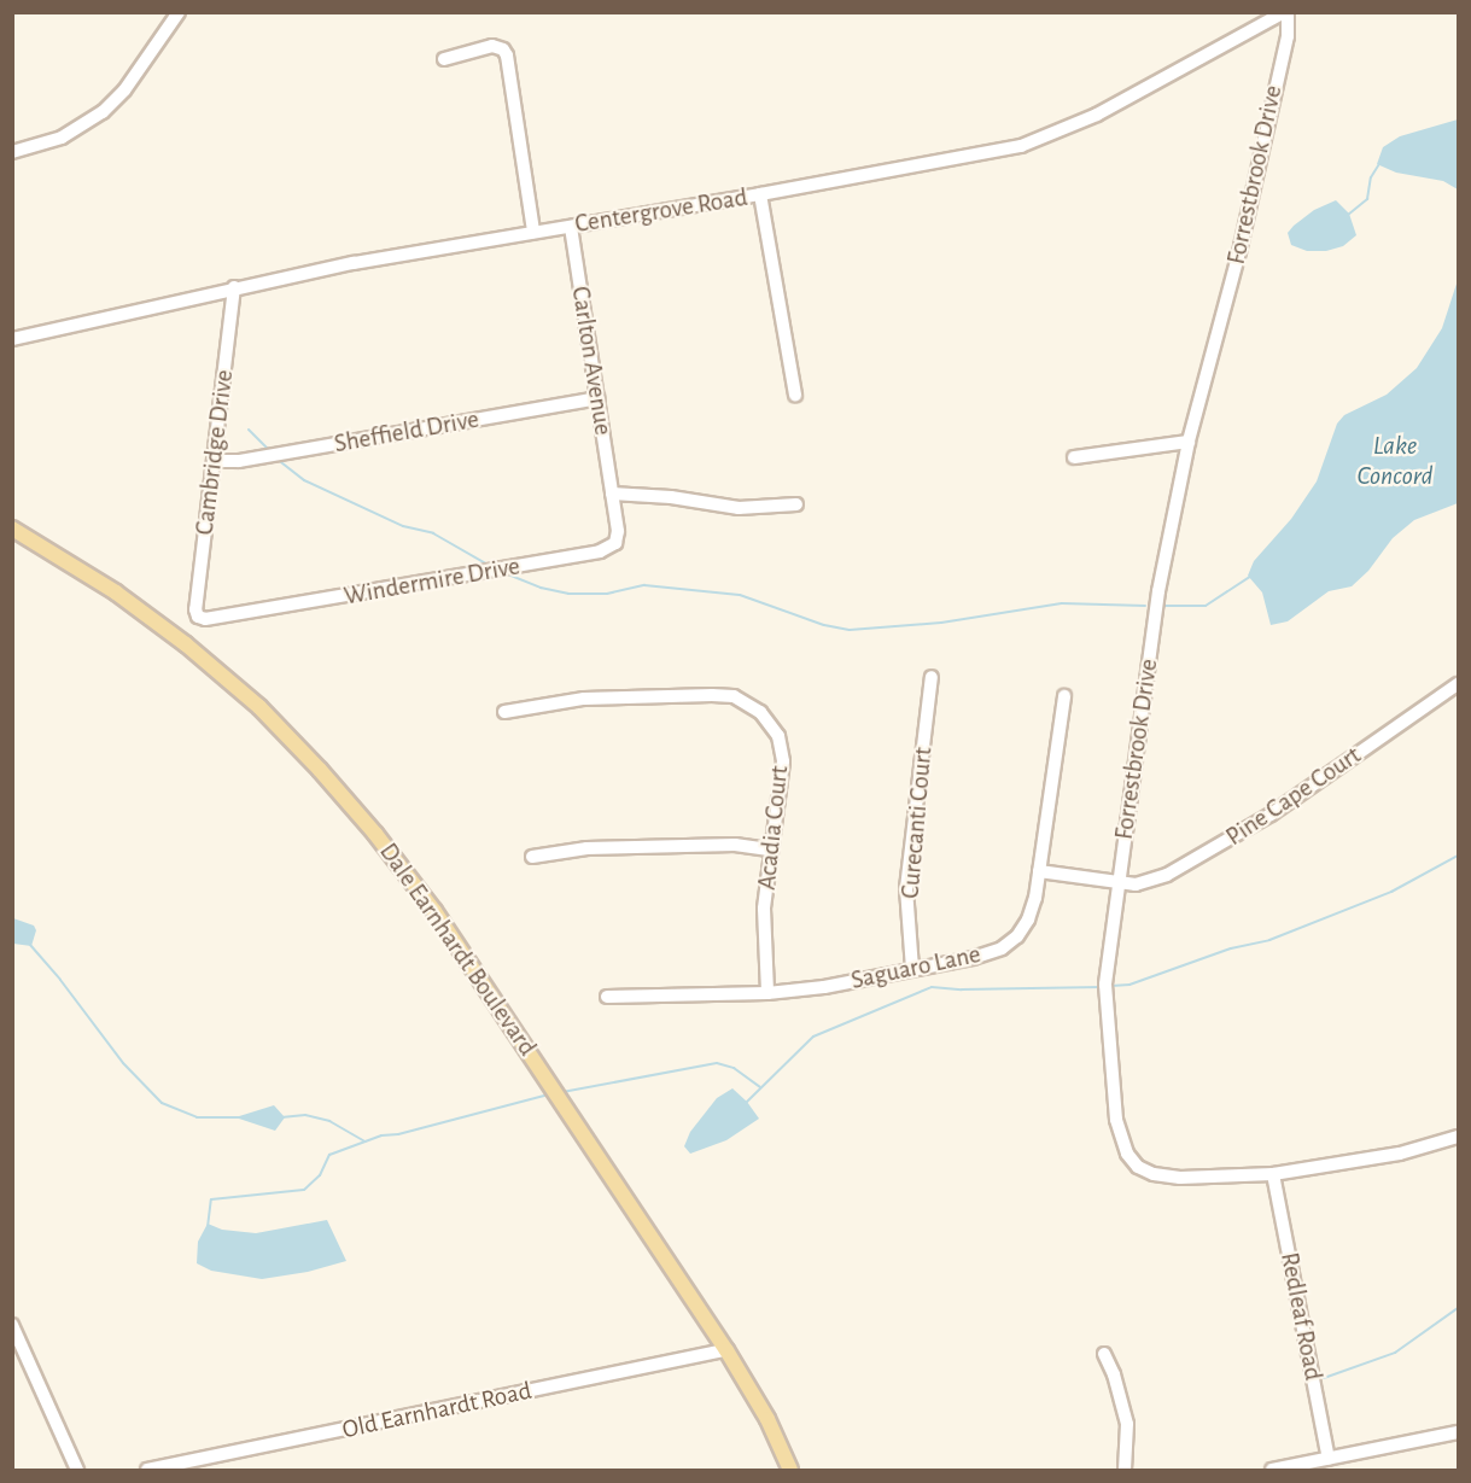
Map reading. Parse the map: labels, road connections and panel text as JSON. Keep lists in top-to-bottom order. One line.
{"streets":{"main road":["Dale Earnhardt Boulevard"],"street":["Forrestbrook Drive","Centergrove Road","Carlton Avenue","Sheffield Drive","Cambridge Drive","Windermire Drive","Pine Cape Court","Curecanti Court","Acadia Court","Saguaro Lane","Redleaf Road","Old Earnhardt Road"]},"crossings":[["Forrestbrook Drive","Centergrove Road"],["Forrestbrook Drive","Pine Cape Court"],["Forrestbrook Drive","Redleaf Road"],["Centergrove Road","Carlton Avenue"],["Centergrove Road","Cambridge Drive"],["Carlton Avenue","Sheffield Drive"],["Carlton Avenue","Windermire Drive"],["Sheffield Drive","Cambridge Drive"],["Cambridge Drive","Windermire Drive"],["Pine Cape Court","Saguaro Lane"],["Curecanti Court","Saguaro Lane"],["Acadia Court","Saguaro Lane"],["Dale Earnhardt Boulevard","Old Earnhardt Road"]],"water":["Lake Concord"]}
